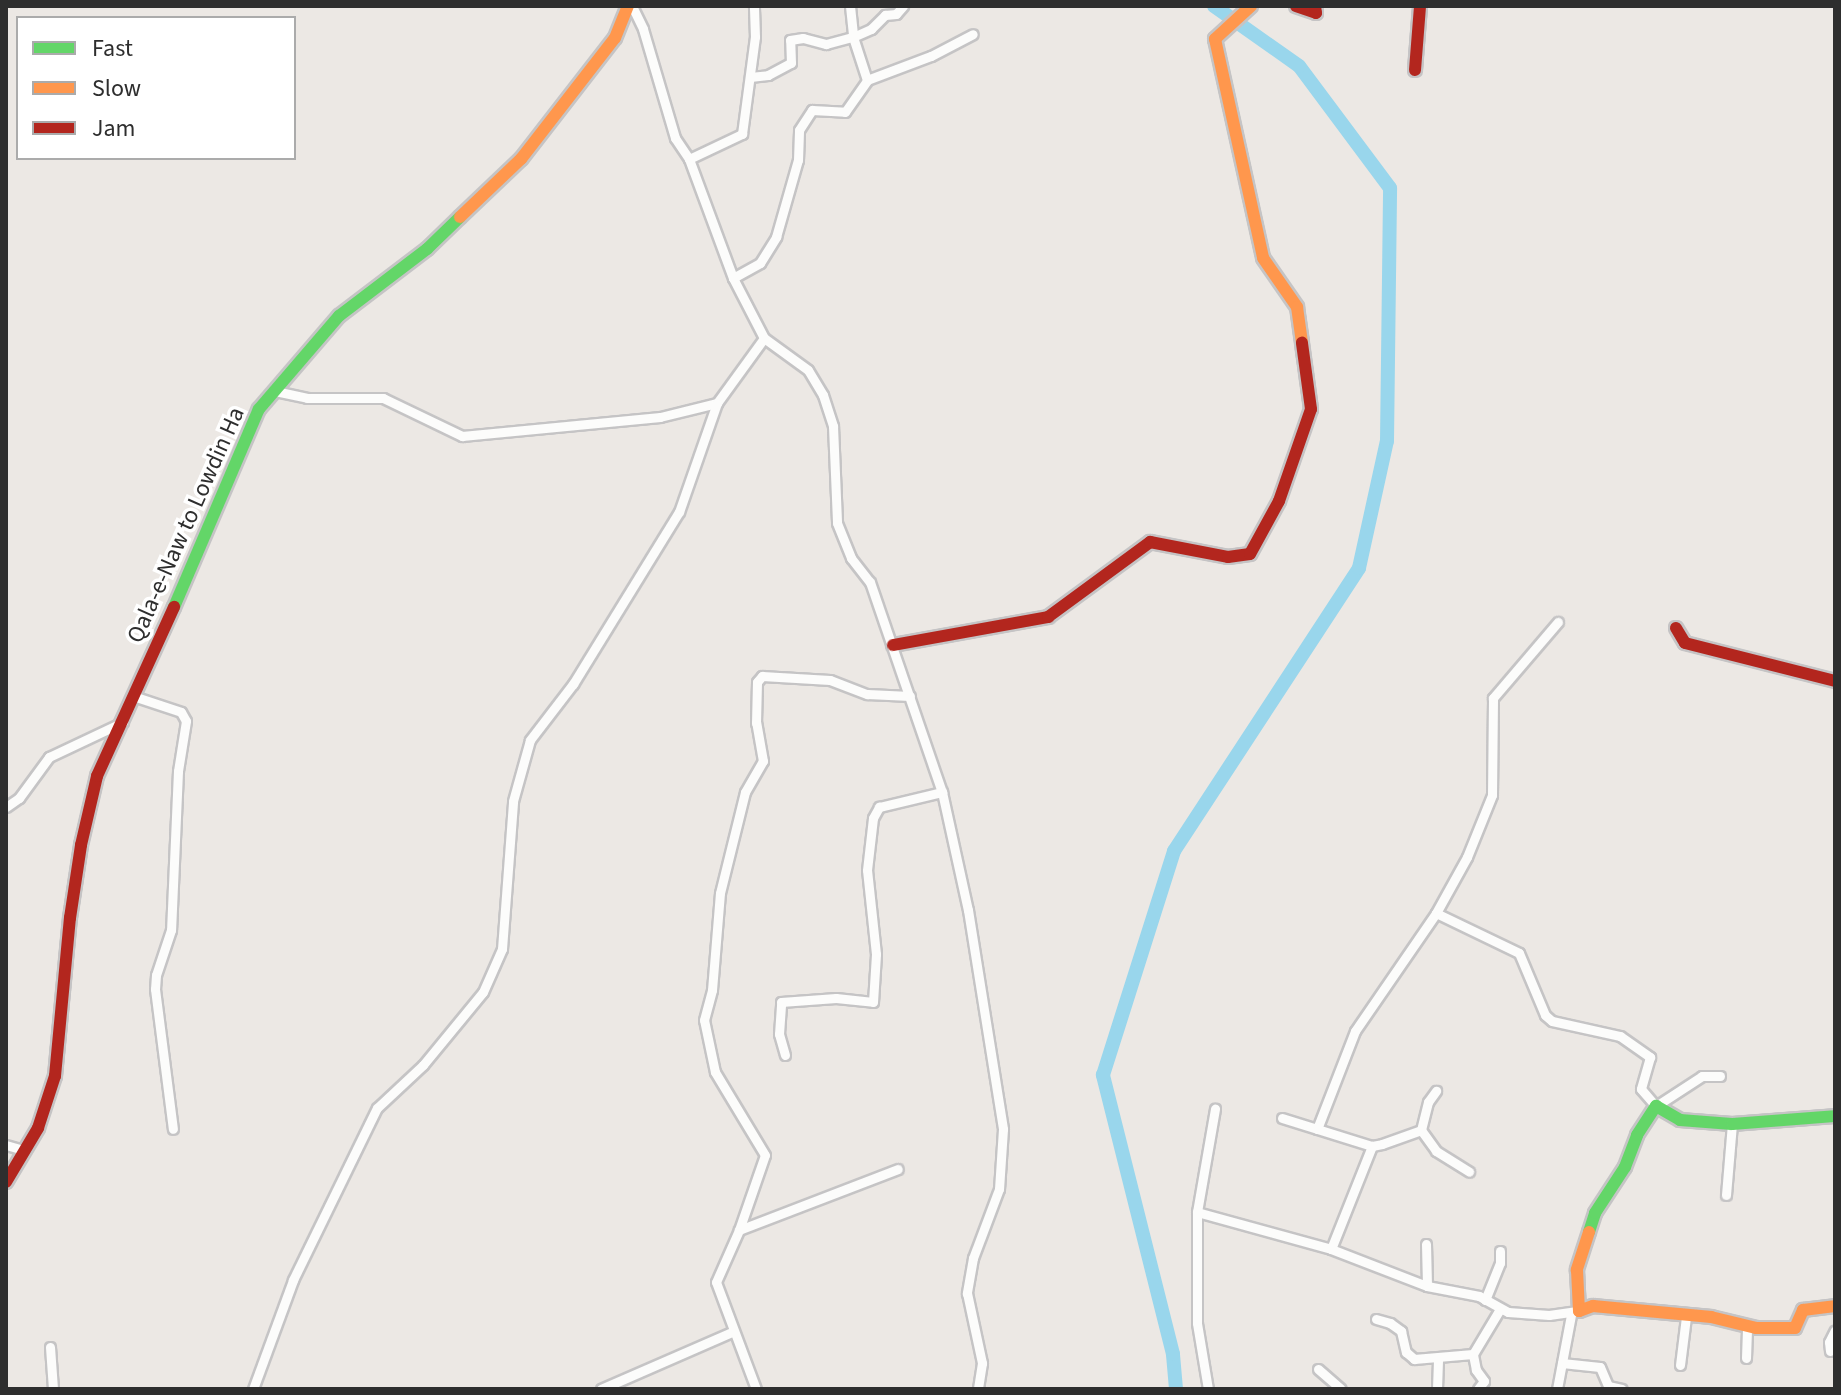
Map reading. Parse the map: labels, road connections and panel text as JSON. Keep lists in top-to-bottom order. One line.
{"streets":{"street":["Qala-e-Naw to Lowdin Ha"]},"legend":["Fast","Slow","Jam"]}
